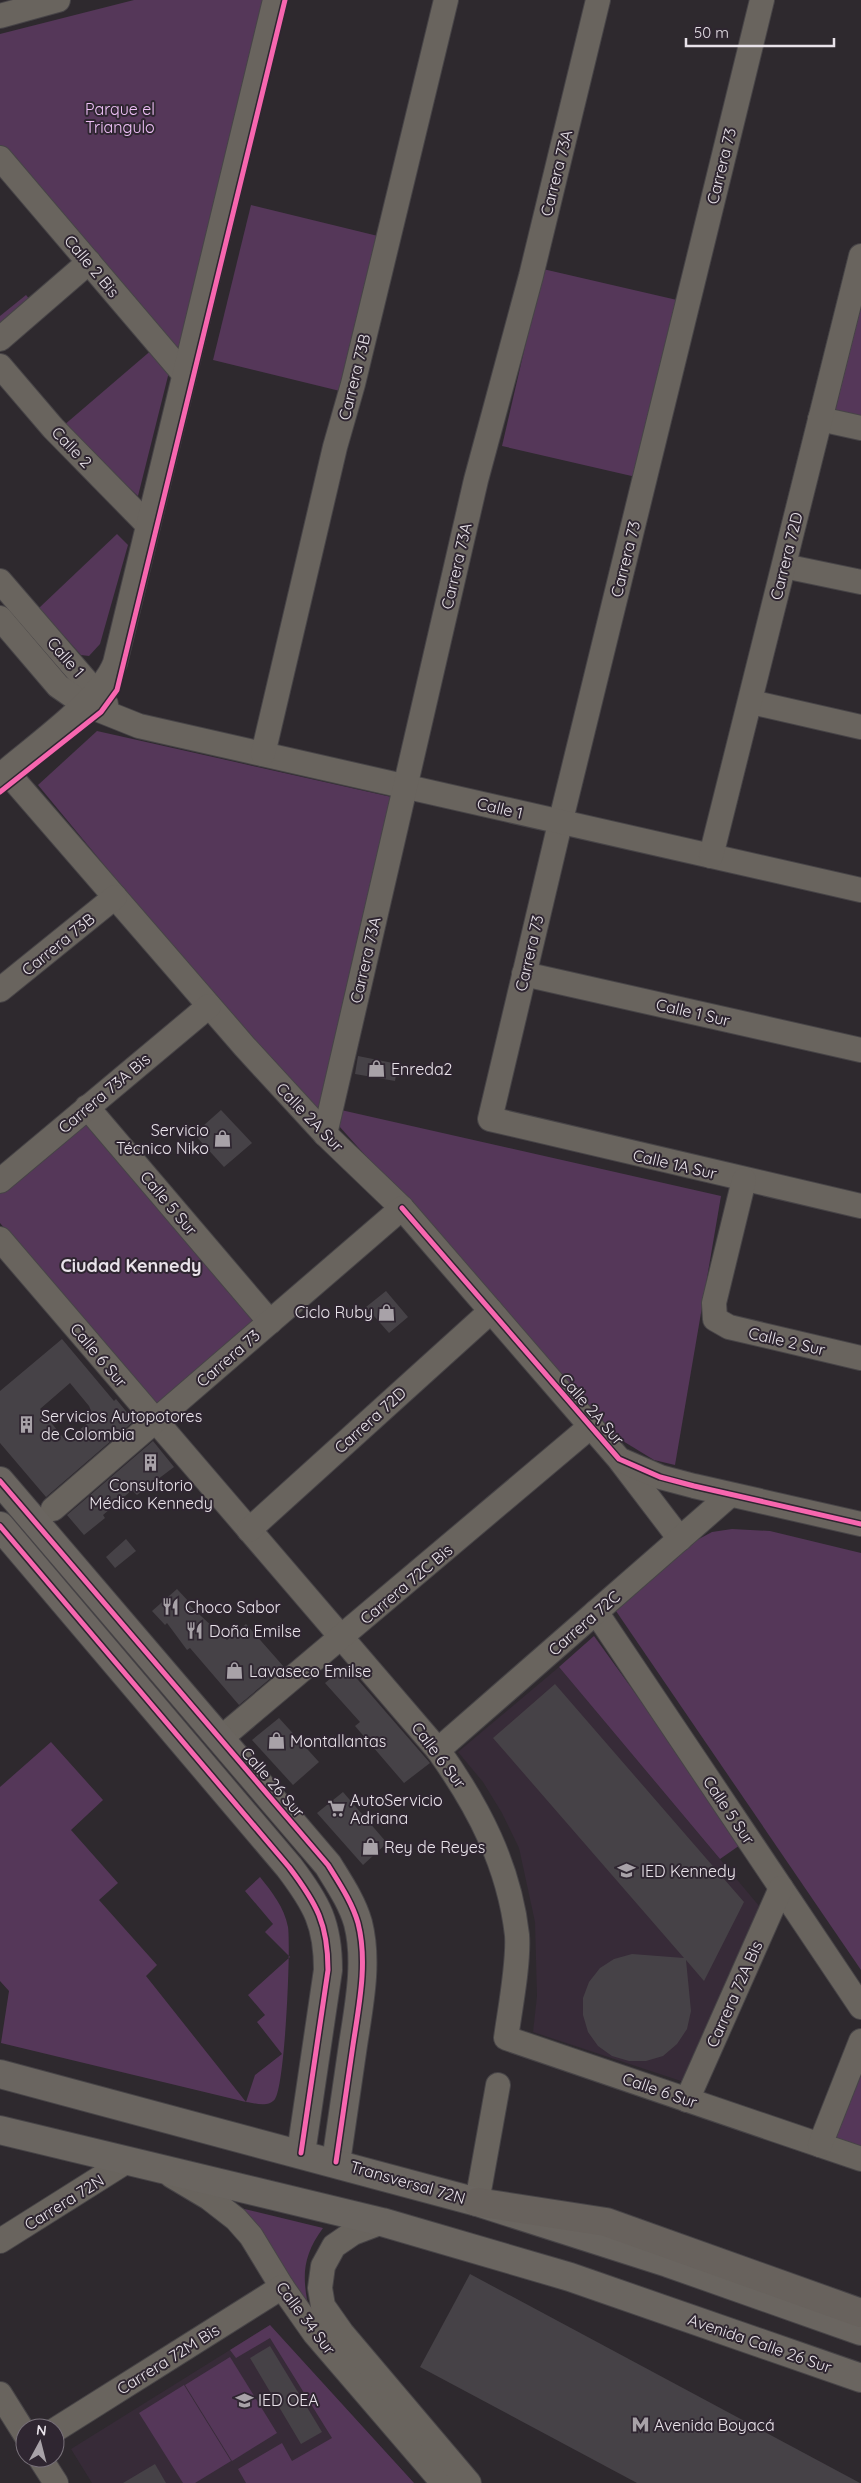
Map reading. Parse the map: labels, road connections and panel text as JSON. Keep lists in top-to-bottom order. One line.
{"streets":{"main road":["Calle 26 Sur","Transversal 72N","Avenida Calle 26 Sur"],"street":["Carrera 73","Carrera 73A","Calle 2 Bis","Carrera 73B","Calle 2","Carrera 72D","Calle 1","Calle 1 Sur","Carrera 73A Bis","Calle 2A Sur","Calle 1A Sur","Calle 5 Sur","Calle 2 Sur","Calle 6 Sur","Carrera 72C Bis","Carrera 72C","Carrera 72A Bis","Carrera 72N","Calle 34 Sur","Carrera 72M Bis"]},"crossings":[["Carrera 73","Calle 1"],["Carrera 73","Calle 1 Sur"],["Carrera 73","Calle 2A Sur"],["Carrera 73","Calle 1A Sur"],["Carrera 73","Calle 5 Sur"],["Carrera 73","Calle 6 Sur"],["Carrera 73A","Calle 1"],["Carrera 73A","Calle 2A Sur"],["Carrera 73B","Calle 1"],["Carrera 73B","Calle 2A Sur"],["Carrera 72D","Calle 1"],["Carrera 72D","Calle 2A Sur"],["Carrera 72D","Calle 6 Sur"],["Carrera 73A Bis","Calle 2A Sur"],["Carrera 73A Bis","Calle 5 Sur"],["Calle 2A Sur","Carrera 72C Bis"],["Calle 2A Sur","Carrera 72C"],["Calle 1A Sur","Calle 2 Sur"],["Calle 5 Sur","Carrera 72C"],["Calle 5 Sur","Carrera 72A Bis"],["Calle 6 Sur","Carrera 72C Bis"],["Calle 6 Sur","Carrera 72C"],["Calle 6 Sur","Carrera 72A Bis"],["Carrera 72C Bis","Calle 26 Sur"],["Calle 26 Sur","Transversal 72N"],["Calle 34 Sur","Avenida Calle 26 Sur"],["Calle 34 Sur","Carrera 72M Bis"]],"districts":["Ciudad Kennedy"],"parks":["Parque el Triangulo"],"places":{"shop":["Enreda2","Servicio Técnico Niko","Ciclo Ruby","Lavaseco Emilse","Montallantas","Rey de Reyes"],"building":["Servicios Autopotores de Colombia","Consultorio Médico Kennedy"],"restaurant":["Choco Sabor","Doña Emilse"],"supermarket":["AutoServicio Adriana"],"school or university":["IED Kennedy","IED OEA"],"metro station":["Avenida Boyacá"]},"scale_bar":"50 m","north":"top"}
